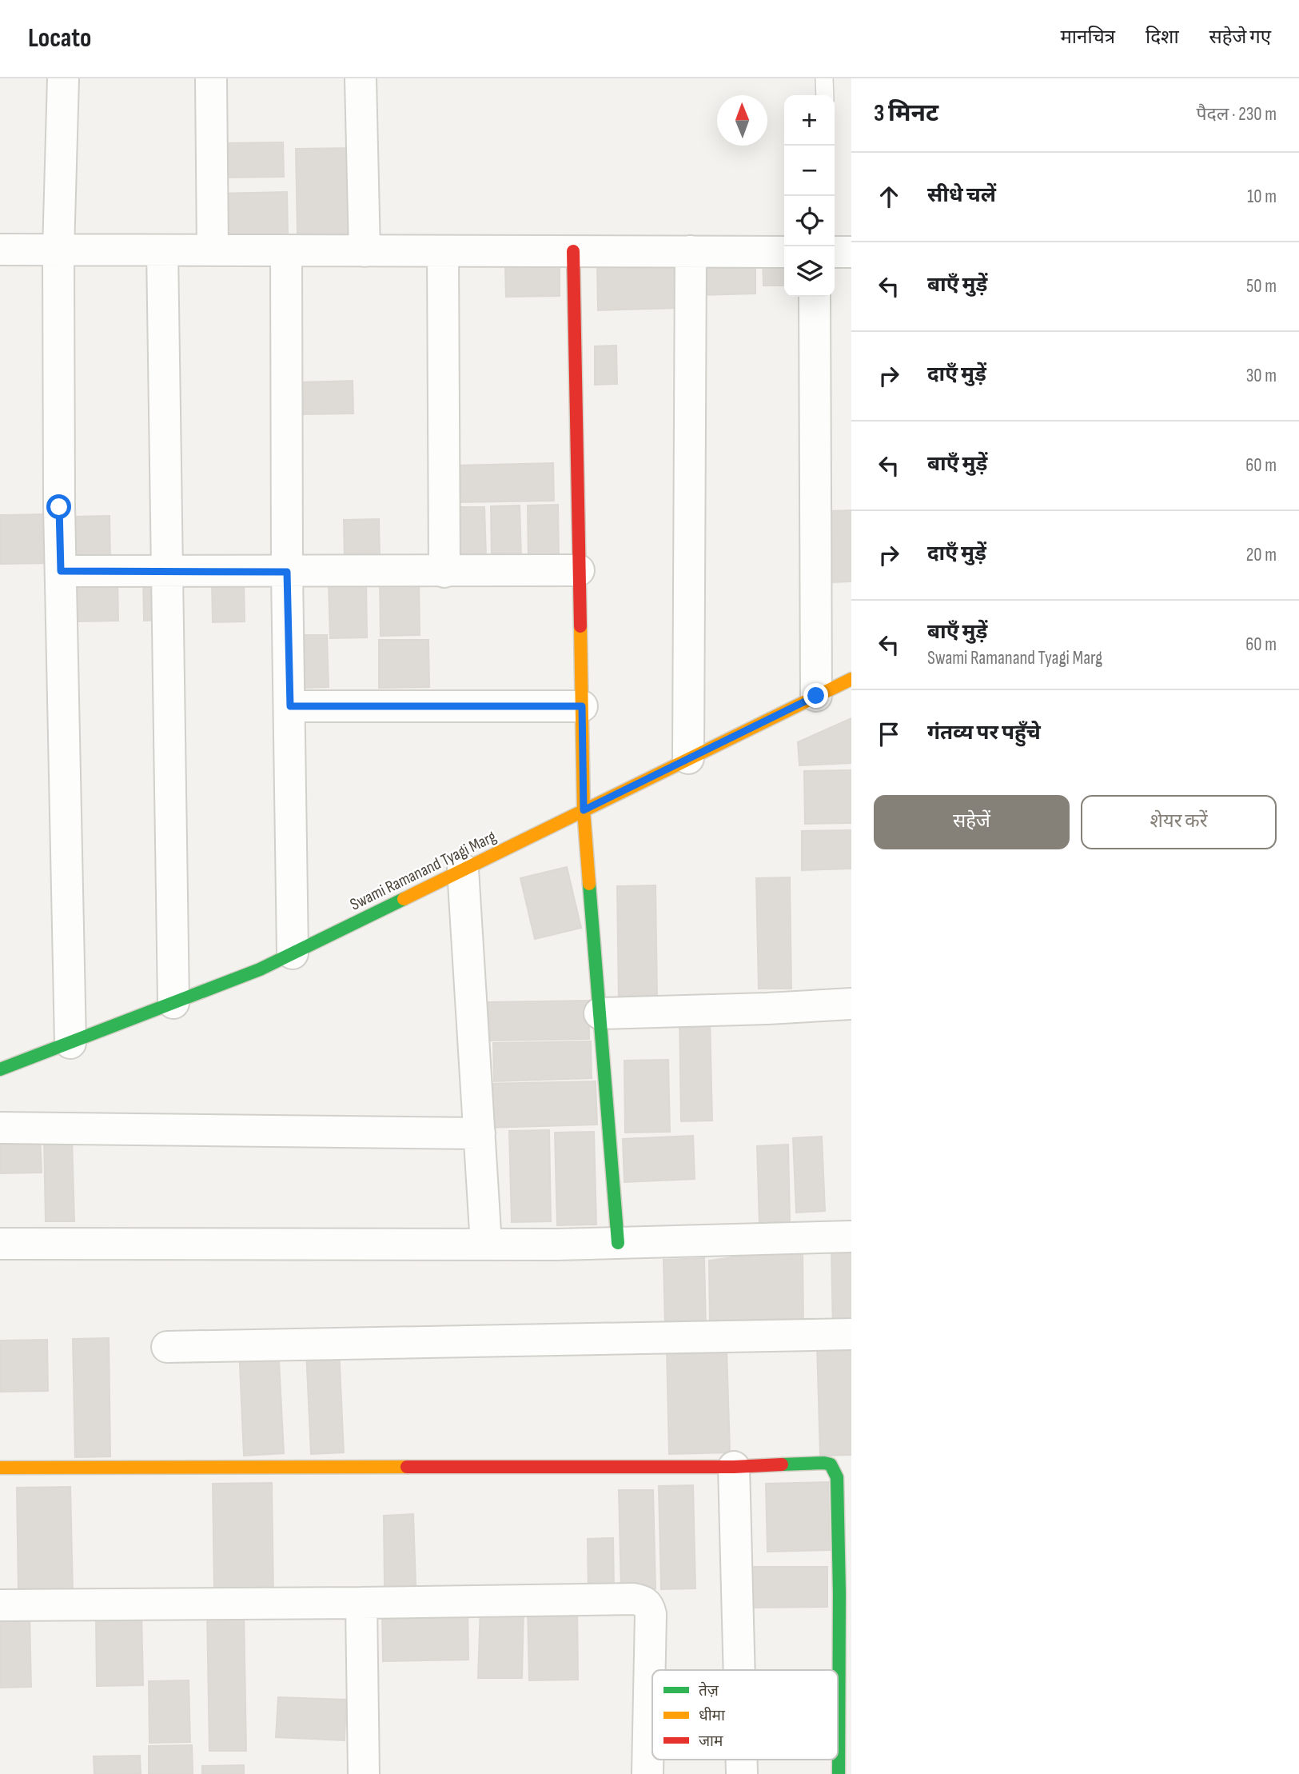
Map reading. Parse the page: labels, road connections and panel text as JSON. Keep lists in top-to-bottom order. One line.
{"streets":{"street":["Swami Ramanand Tyagi Marg"]},"legend":["तेज़","धीमा","जाम"],"north":"top","page":{"header":"Locato","nav":["मानचित्र","दिशा","सहेजे गए"],"heading":["3 मिनट","पैदल · 230 m"],"map_buttons":["+","−"],"list":[["सीधे चलें","10 m"],["बाएँ मुड़ें","50 m"],["दाएँ मुड़ें","30 m"],["बाएँ मुड़ें","60 m"],["दाएँ मुड़ें","20 m"],["बाएँ मुड़ें","Swami Ramanand Tyagi Marg","60 m"],"गंतव्य पर पहुँचे"],"buttons":["सहेजें","शेयर करें"]}}
